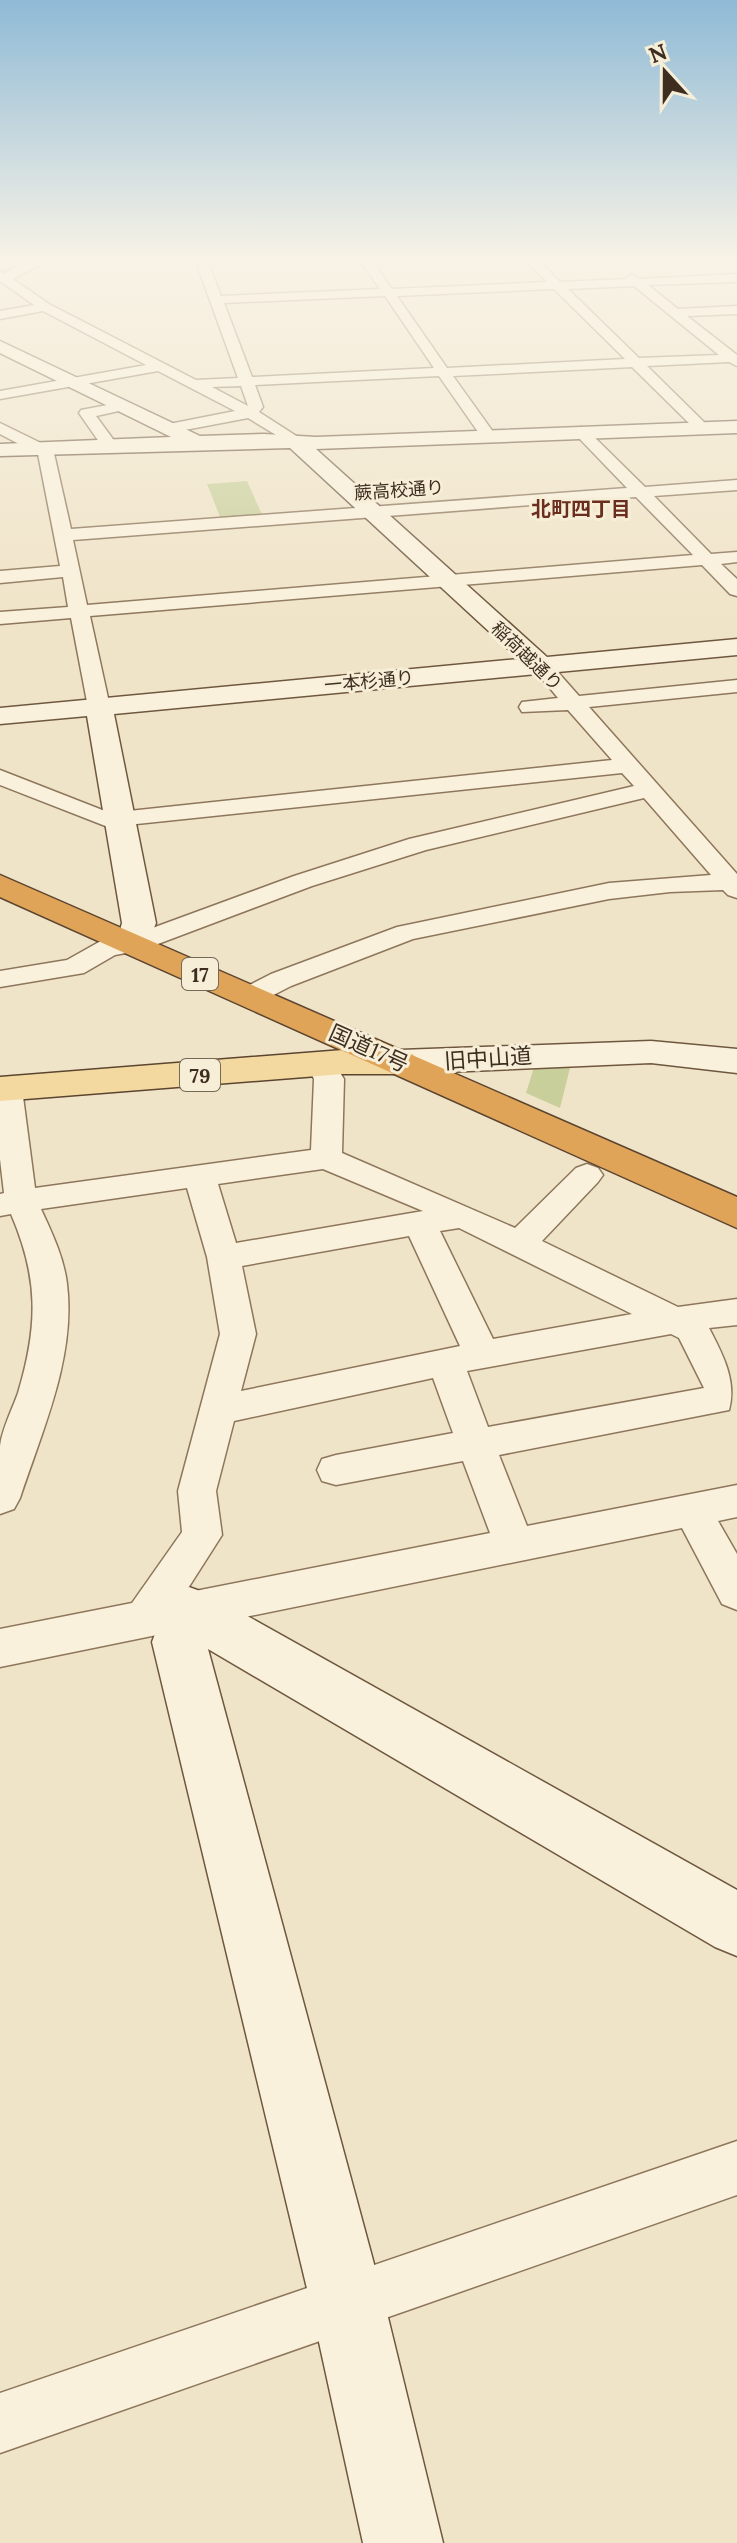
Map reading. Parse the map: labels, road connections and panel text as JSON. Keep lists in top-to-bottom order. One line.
{"streets":{"highway":["17","国道17号"],"main road":["旧中山道","79"],"street":["蕨高校通り","稲荷越通り","一本杉通り"]},"crossings":[["蕨高校通り","稲荷越通り"],["稲荷越通り","一本杉通り"],["国道17号","旧中山道"]],"districts":["北町四丁目"],"north":"top"}
